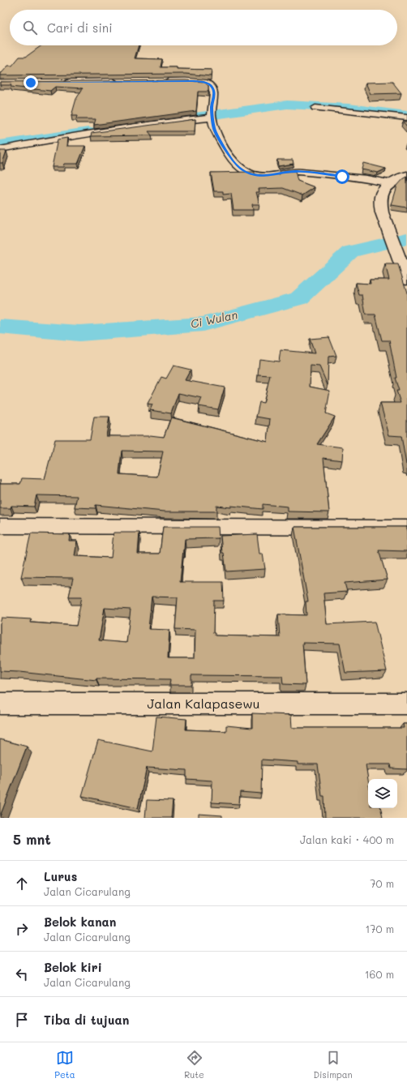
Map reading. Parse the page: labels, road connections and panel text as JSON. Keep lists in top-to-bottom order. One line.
{"streets":{"street":["Jalan Kalapasewu"]},"water":["Ci Wulan"],"page":{"search":"Cari di sini","heading":["5 mnt","Jalan kaki · 400 m"],"list":[["Lurus","Jalan Cicarulang","70 m"],["Belok kanan","Jalan Cicarulang","170 m"],["Belok kiri","Jalan Cicarulang","160 m"],"Tiba di tujuan"],"nav":["Peta","Rute","Disimpan"]}}
